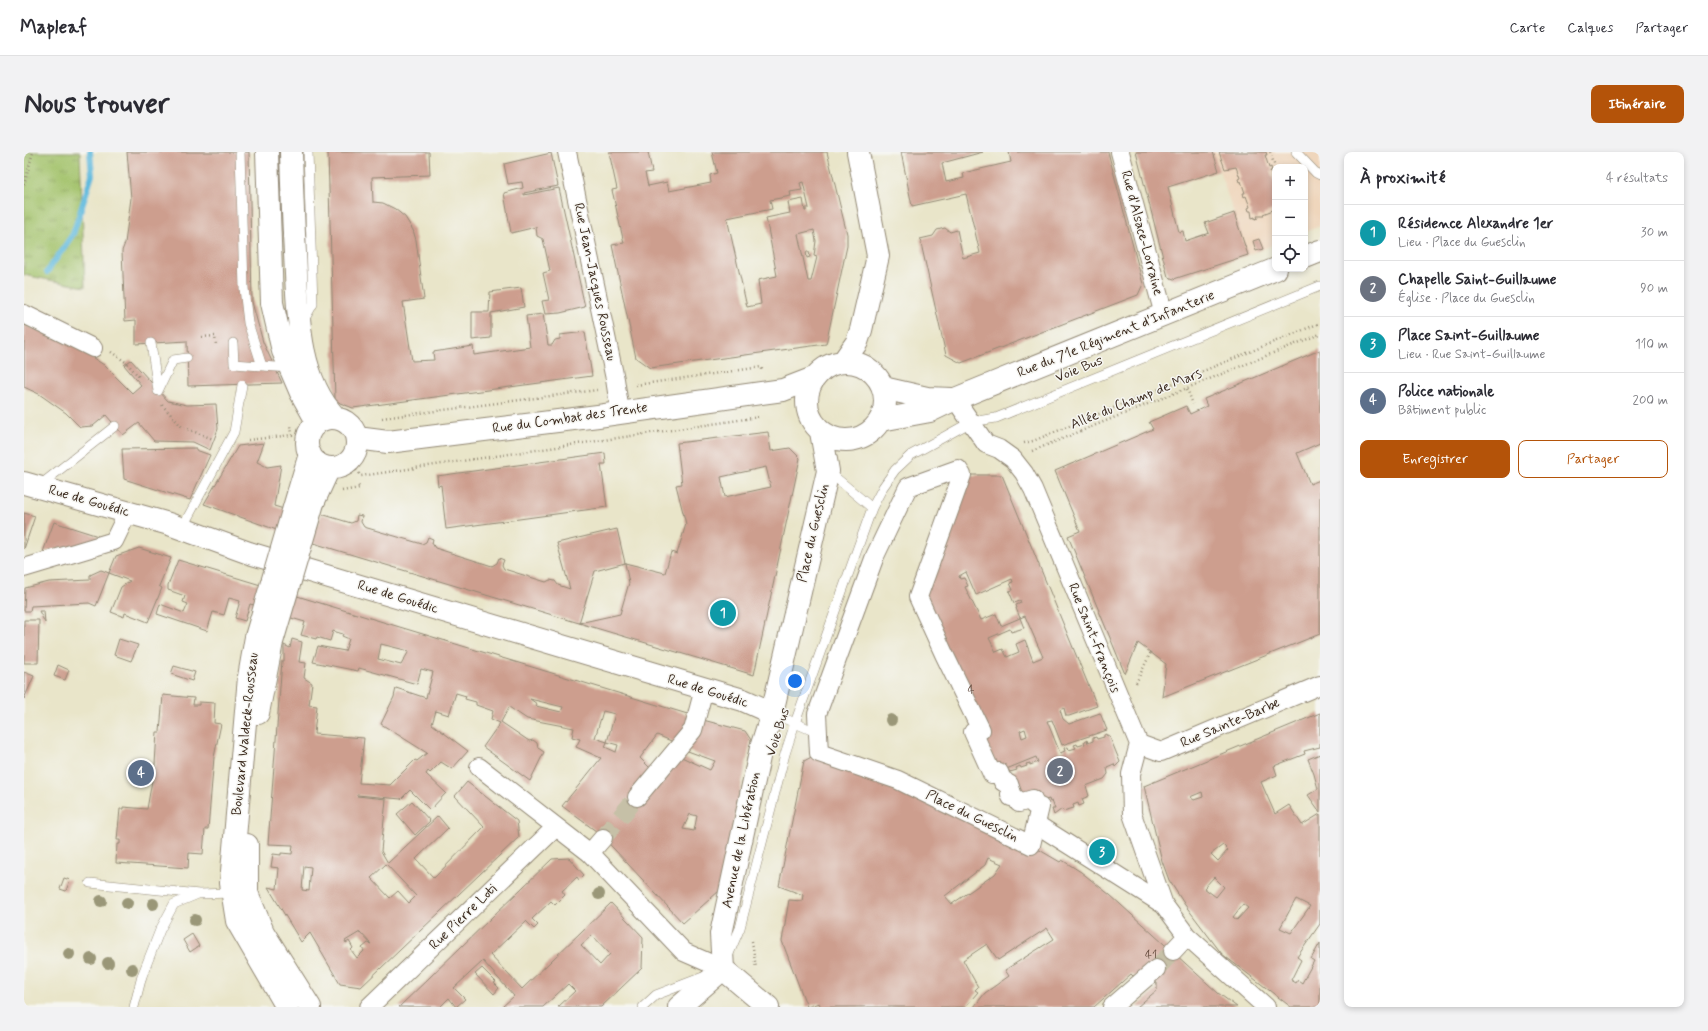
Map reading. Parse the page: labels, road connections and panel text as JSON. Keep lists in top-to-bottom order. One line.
{"streets":{"main road":["Rue du 71e Régiment d'Infanterie","Rue du Combat des Trente","Rue de Gouédic","Place du Guesclin","Boulevard Waldeck-Rousseau","Avenue de la Libération"],"street":["Rue d'Alsace-Lorraine","Rue Jean-Jacques Rousseau","Rue Saint-François","Rue Sainte-Barbe","Rue Pierre Loti"],"lane":["Voie Bus"],"path":["Allée du Champ de Mars"]},"crossings":[["Rue d'Alsace-Lorraine","Rue du 71e Régiment d'Infanterie"],["Rue Jean-Jacques Rousseau","Rue du Combat des Trente"],["Rue du 71e Régiment d'Infanterie","Rue du Combat des Trente"],["Rue du 71e Régiment d'Infanterie","Rue Saint-François"],["Voie Bus","Rue Saint-François"],["Voie Bus","Avenue de la Libération"],["Allée du Champ de Mars","Rue Saint-François"],["Rue de Gouédic","Place du Guesclin"],["Rue de Gouédic","Avenue de la Libération"],["Place du Guesclin","Avenue de la Libération"],["Rue Saint-François","Rue Sainte-Barbe"]],"house_numbers":["4","41"],"page":{"header":"Mapleaf","nav":["Carte","Calques","Partager"],"buttons":["Itinéraire",["Enregistrer","Partager"]],"title":"Nous trouver","heading":["À proximité","4 résultats"],"map_buttons":["+","−"],"list":[{"mark":"1","name":"Résidence Alexandre 1er","note":"Lieu · Place du Guesclin","value":"30 m"},{"mark":"2","name":"Chapelle Saint-Guillaume","note":"Église · Place du Guesclin","value":"90 m"},{"mark":"3","name":"Place Saint-Guillaume","note":"Lieu · Rue Saint-Guillaume","value":"110 m"},{"mark":"4","name":"Police nationale","note":"Bâtiment public","value":"200 m"}],"pins":["1","2","4","3"]}}
